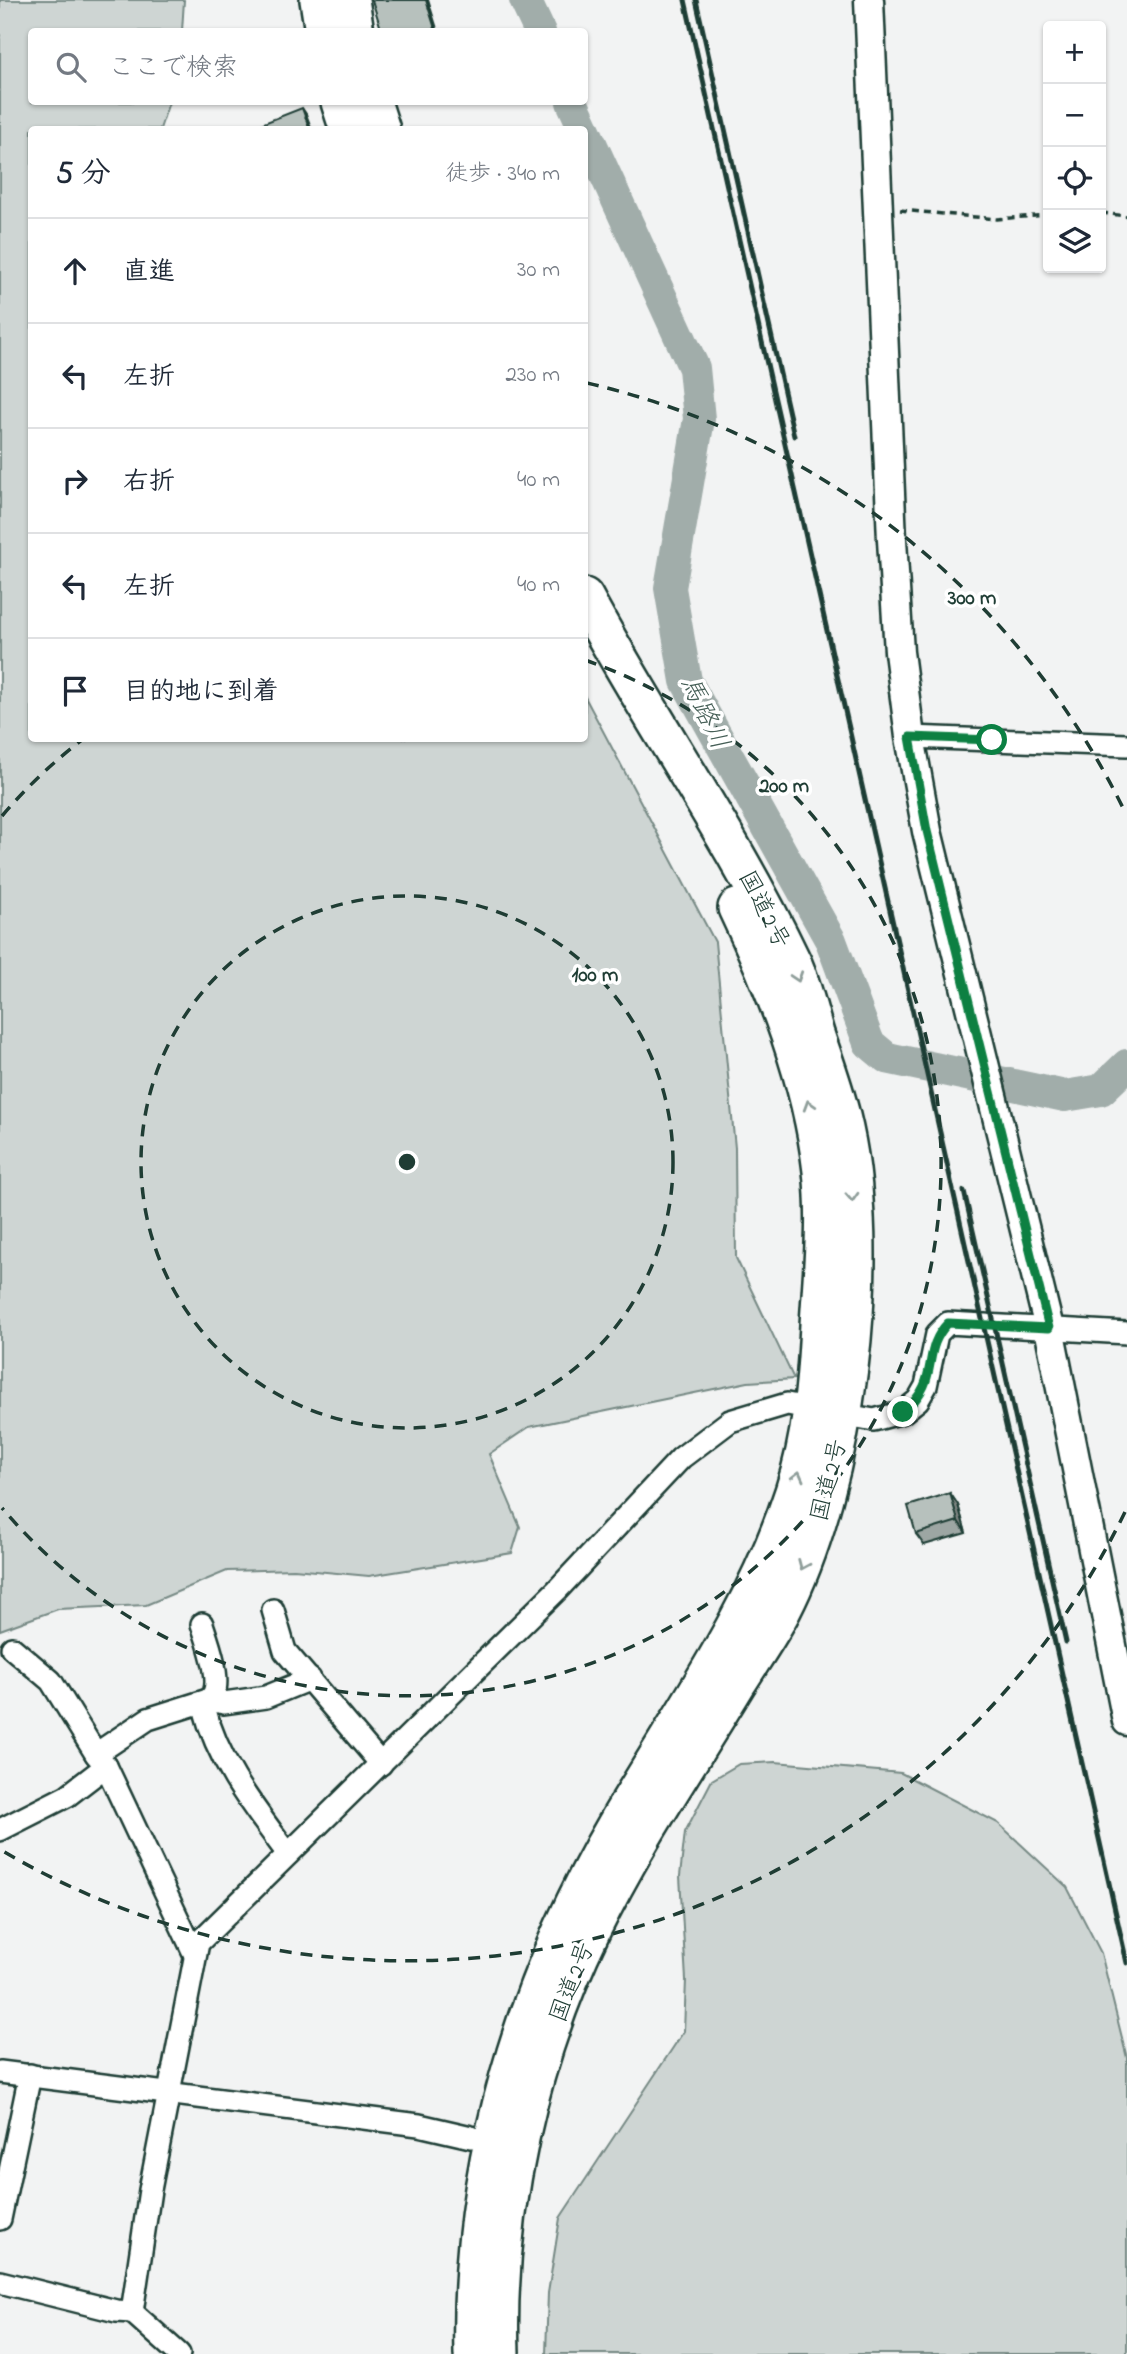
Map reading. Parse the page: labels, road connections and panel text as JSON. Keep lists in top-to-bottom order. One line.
{"streets":{"highway":["国道2号"]},"water":["馬路川"],"page":{"map_buttons":["+","−"],"search":"ここで検索","heading":["5 分","徒歩 · 340 m"],"list":[["直進","30 m"],["左折","230 m"],["右折","40 m"],["左折","40 m"],"目的地に到着"]},"rings":["300 m","200 m","100 m"]}
